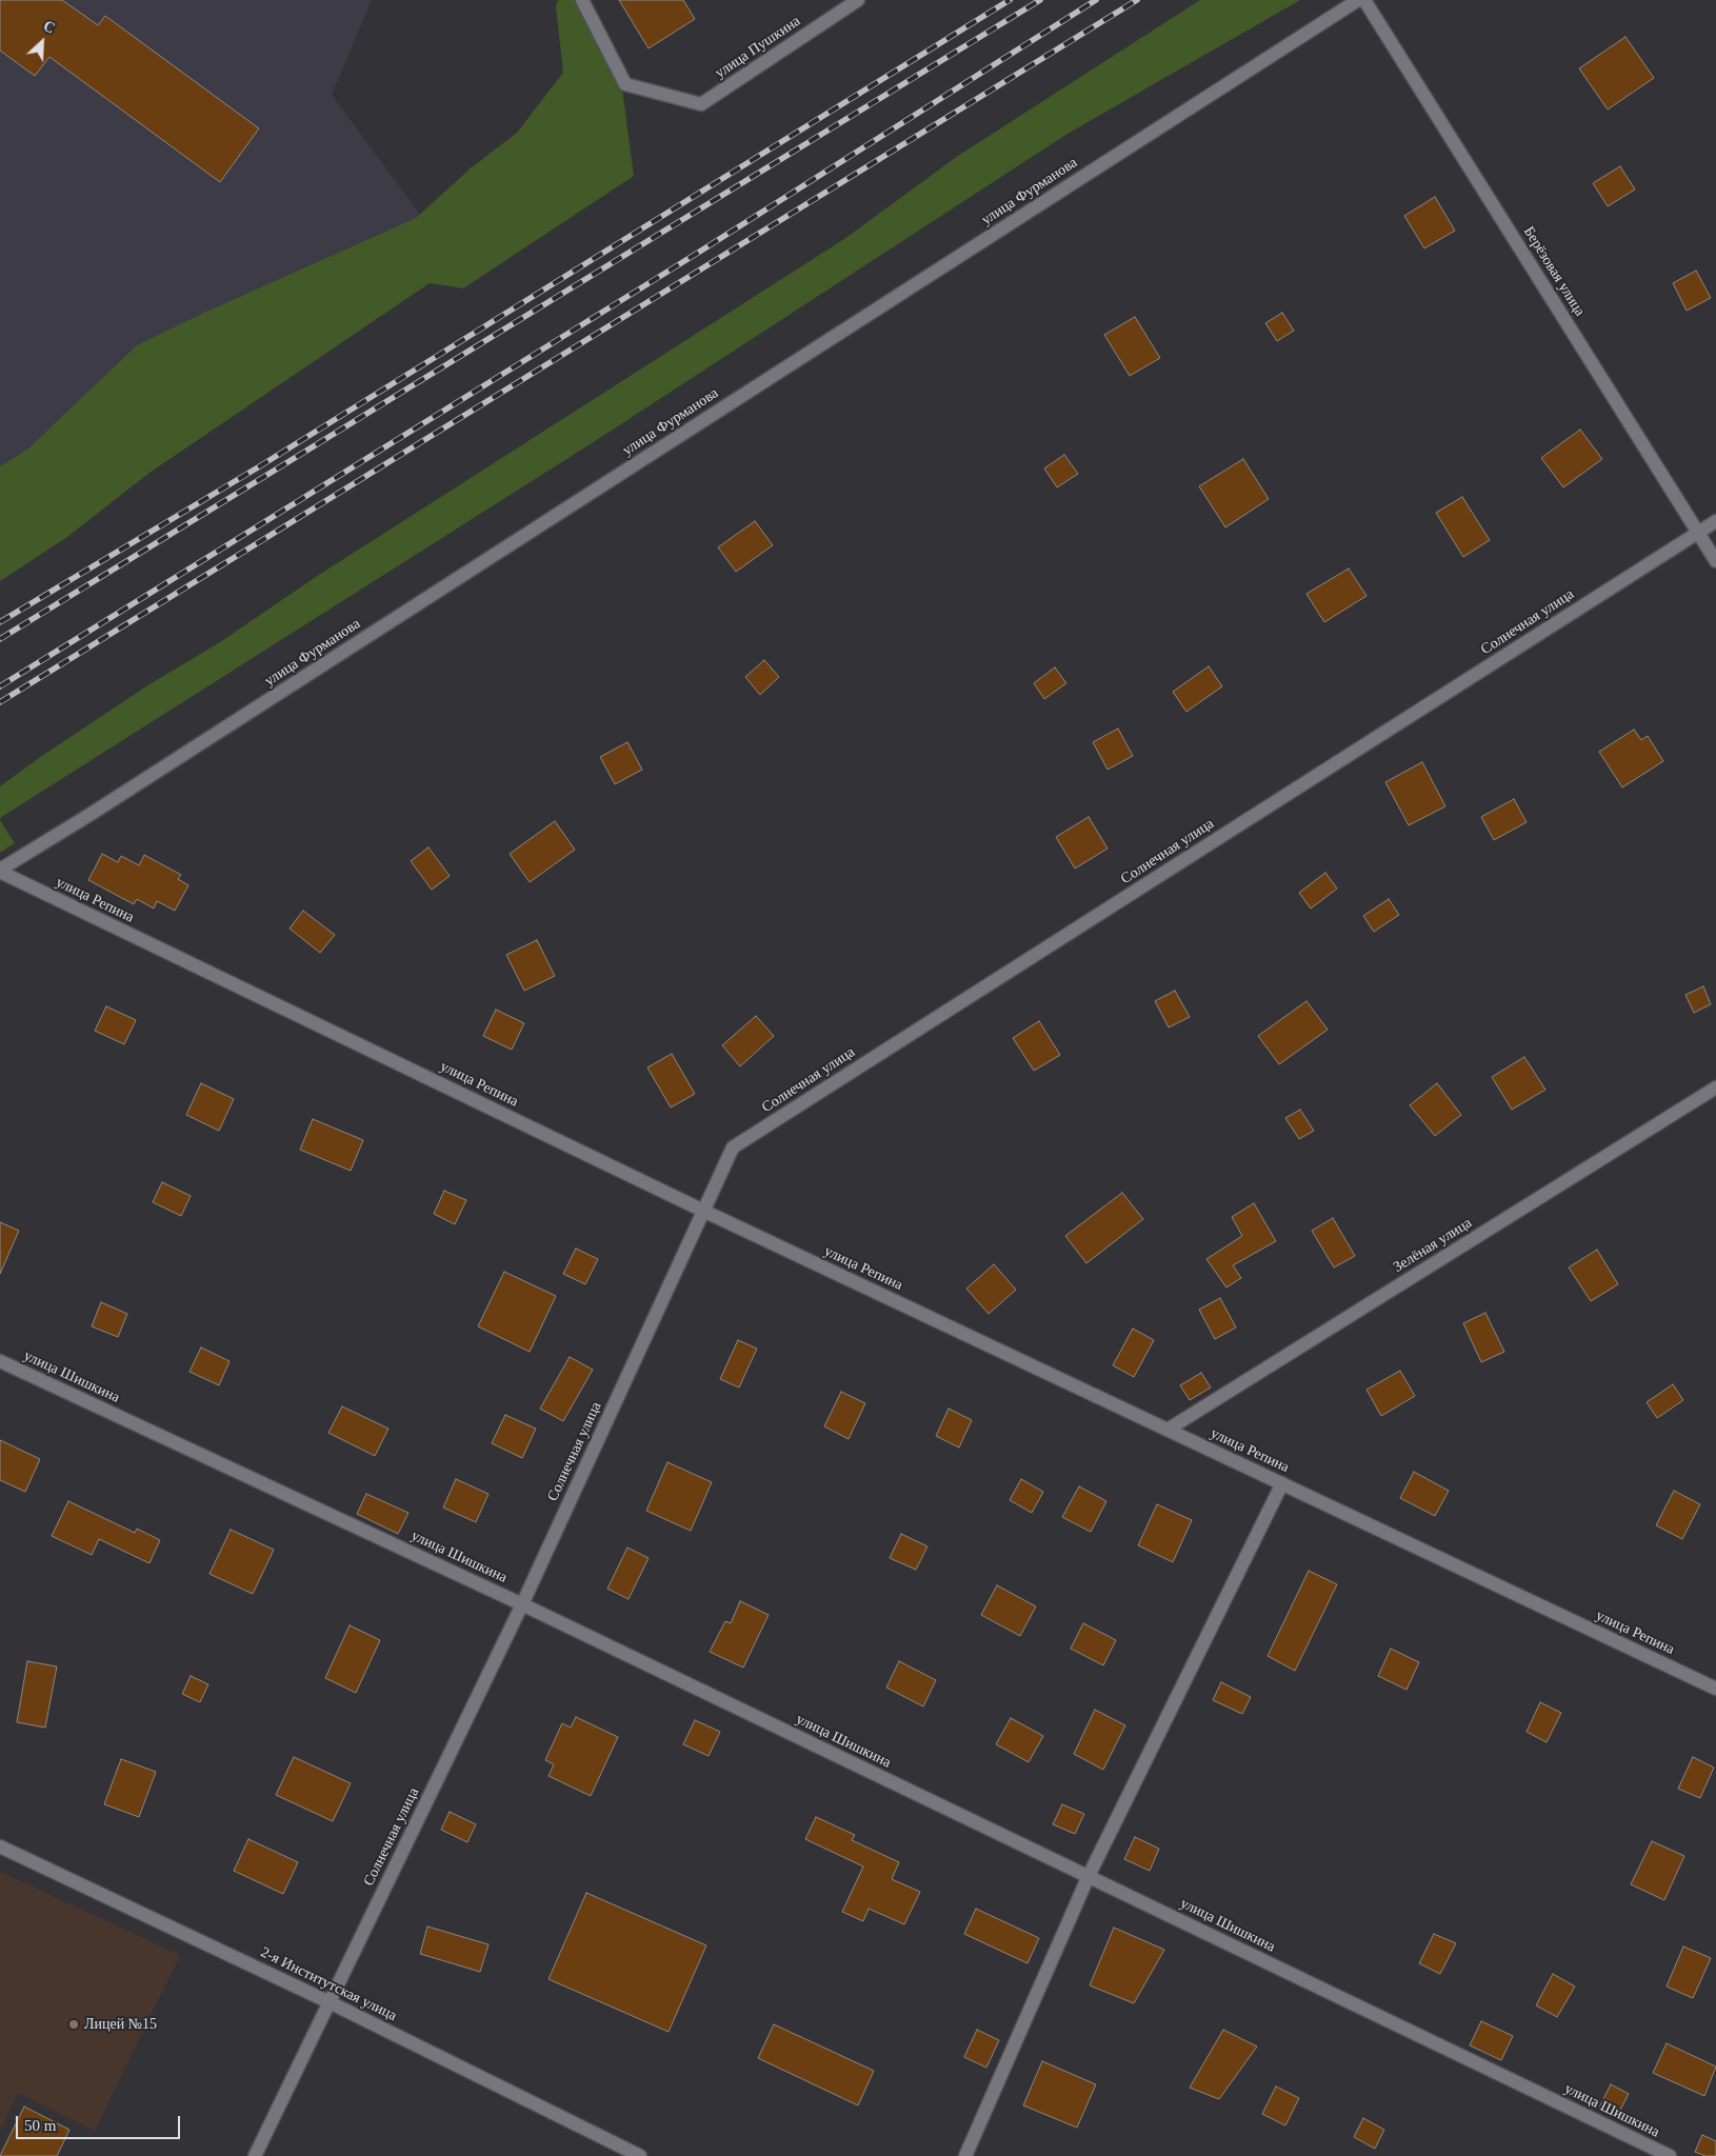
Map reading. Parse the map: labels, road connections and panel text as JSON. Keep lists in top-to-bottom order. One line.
{"streets":{"street":["улица Пушкина","улица Фурманова","Берёзовая улица","Солнечная улица","улица Репина","Зелёная улица","улица Шишкина","2-я Институтская улица"]},"crossings":[["улица Фурманова","улица Репина"],["Берёзовая улица","Солнечная улица"],["Солнечная улица","улица Репина"],["Солнечная улица","улица Шишкина"],["Солнечная улица","2-я Институтская улица"],["улица Репина","Зелёная улица"]],"places":["Лицей №15"],"scale_bar":"50 m","north":"top right"}
